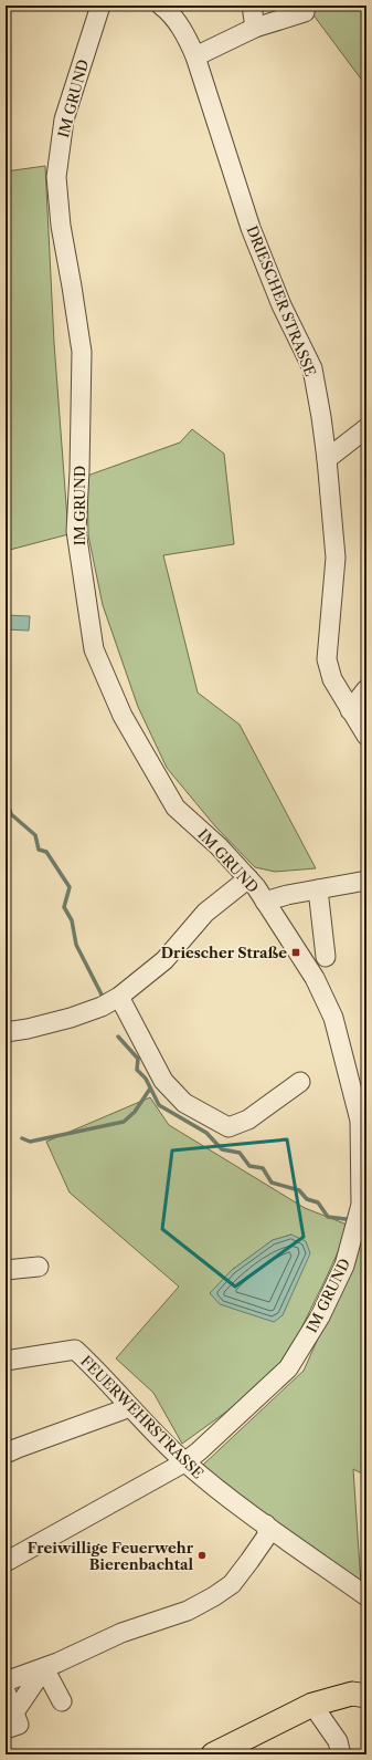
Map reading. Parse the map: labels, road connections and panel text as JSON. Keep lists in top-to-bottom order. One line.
{"streets":{"street":["IM GRUND","DRIESCHER STRASSE","FEUERWEHRSTRASSE"]},"crossings":[["IM GRUND","FEUERWEHRSTRASSE"]],"places":{"transit":["Driescher Straße"],"other":["Freiwillige Feuerwehr Bierenbachtal"]}}
